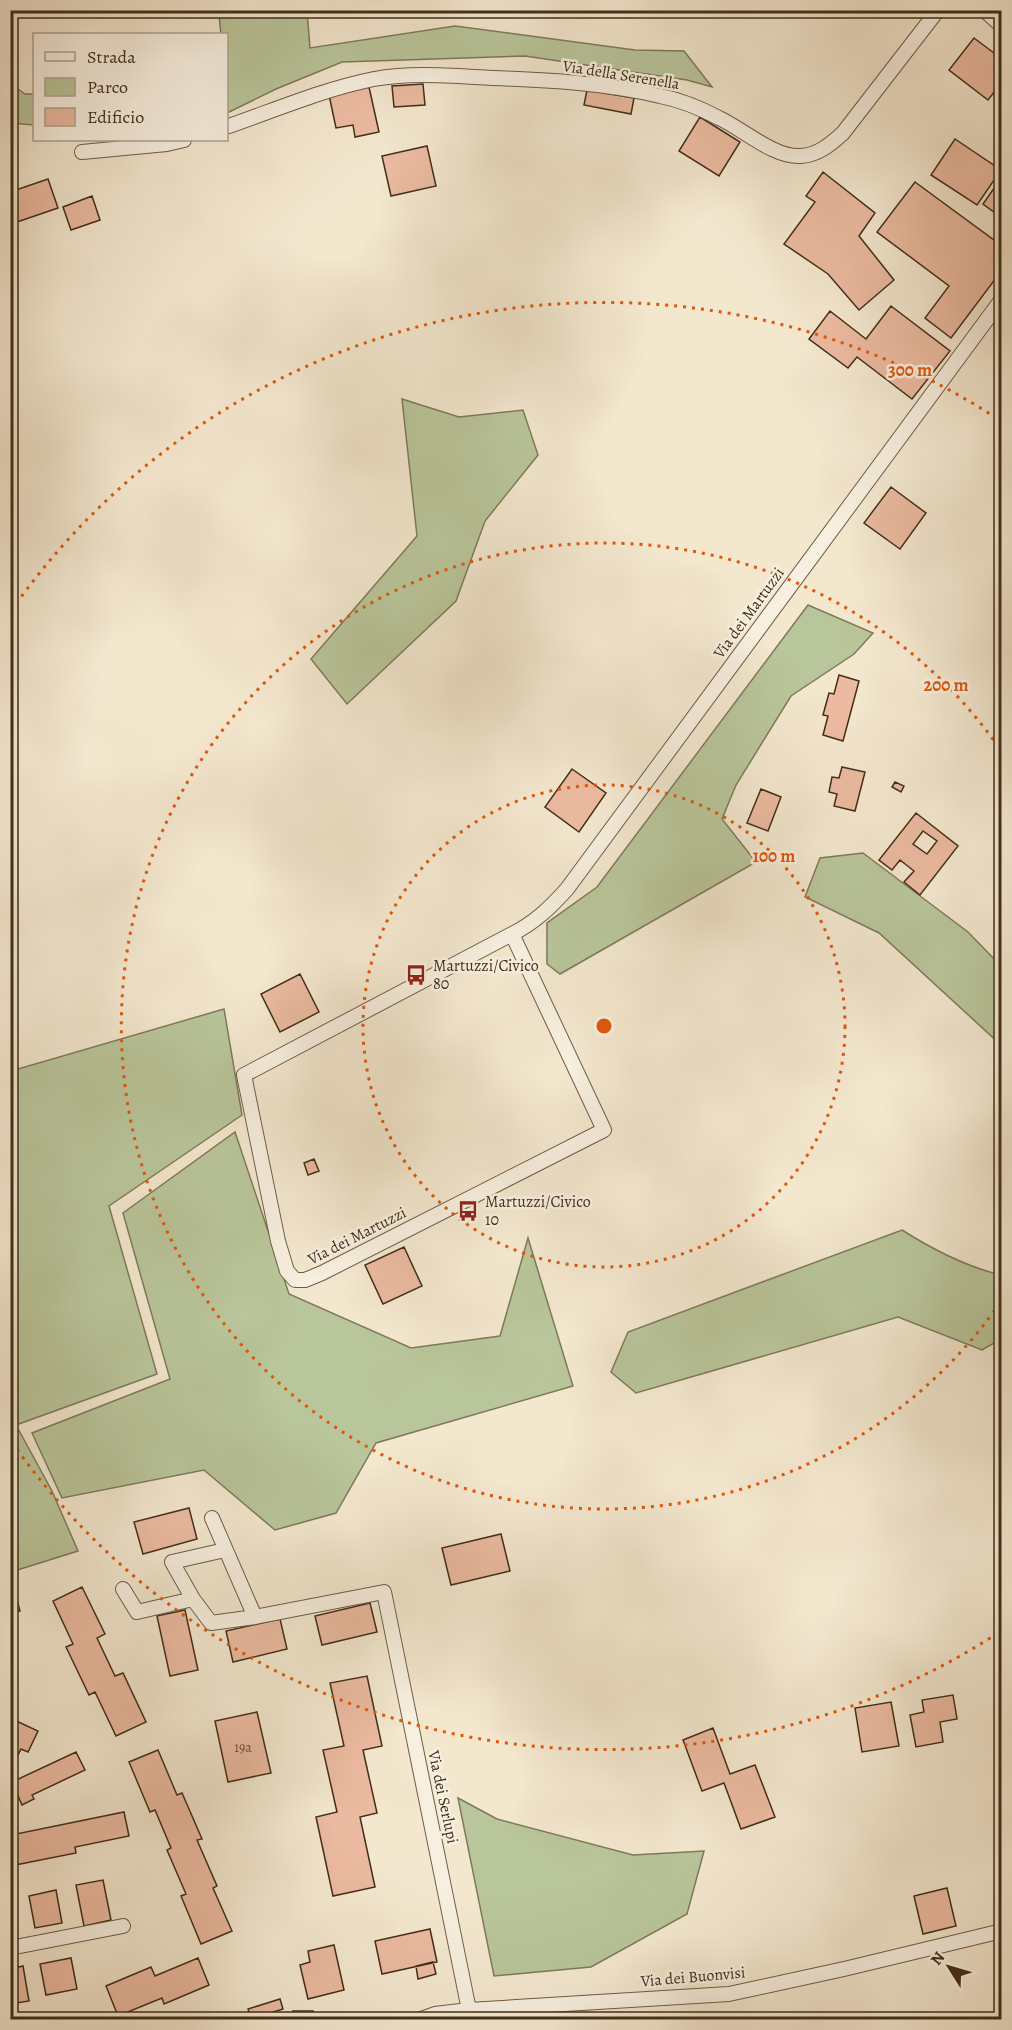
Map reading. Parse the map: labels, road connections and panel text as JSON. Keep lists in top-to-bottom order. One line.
{"streets":{"street":["Via della Serenella","Via dei Martuzzi","Via dei Serlupi","Via dei Buonvisi"]},"crossings":[["Via dei Serlupi","Via dei Buonvisi"]],"places":{"bus stop":["Martuzzi/Civico 80","Martuzzi/Civico 10"]},"house_numbers":["19a"],"legend":["Strada","Parco","Edificio"],"north":"top left","rings":["300 m","200 m","100 m"]}
